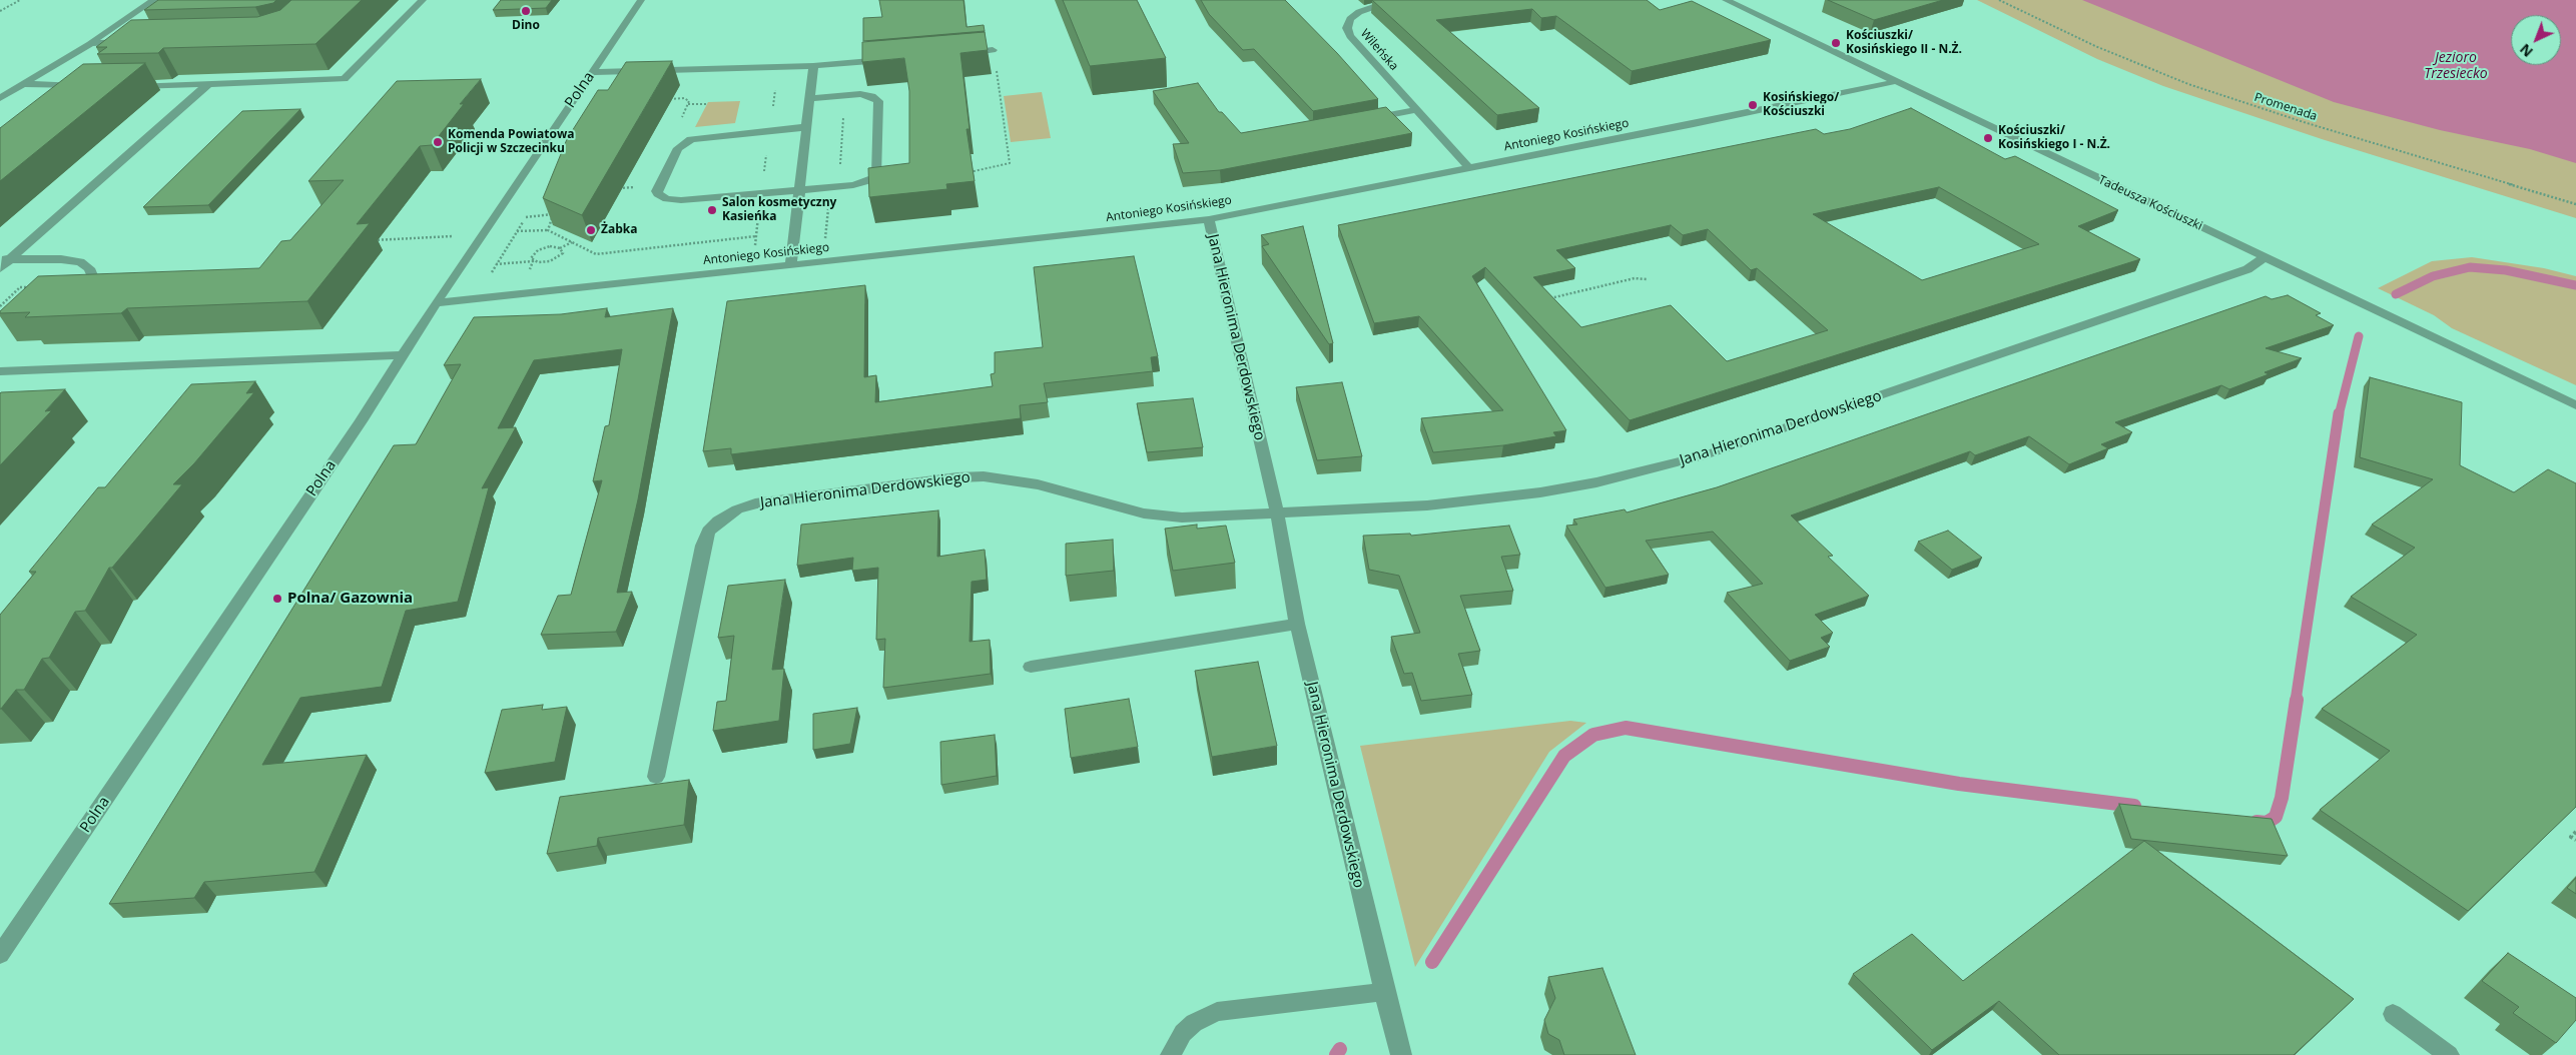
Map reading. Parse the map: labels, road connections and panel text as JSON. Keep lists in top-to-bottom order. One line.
{"streets":{"street":["Wileńska","Polna","Antoniego Kosińskiego","Tadeusza Kościuszki","Jana Hieronima Derdowskiego"],"path":["Promenada"]},"crossings":[["Wileńska","Antoniego Kosińskiego"],["Polna","Antoniego Kosińskiego"],["Antoniego Kosińskiego","Tadeusza Kościuszki"],["Antoniego Kosińskiego","Jana Hieronima Derdowskiego"],["Tadeusza Kościuszki","Jana Hieronima Derdowskiego"]],"water":["Jezioro Trzesiecko"],"places":["Dino","Kościuszki/ Kosińskiego II - N.Ż.","Kosińskiego/ Kościuszki","Kościuszki/ Kosińskiego I - N.Ż.","Komenda Powiatowa Policji w Szczecinku","Salon kosmetyczny Kasieńka","Żabka","Polna/ Gazownia"],"north":"bottom left"}
